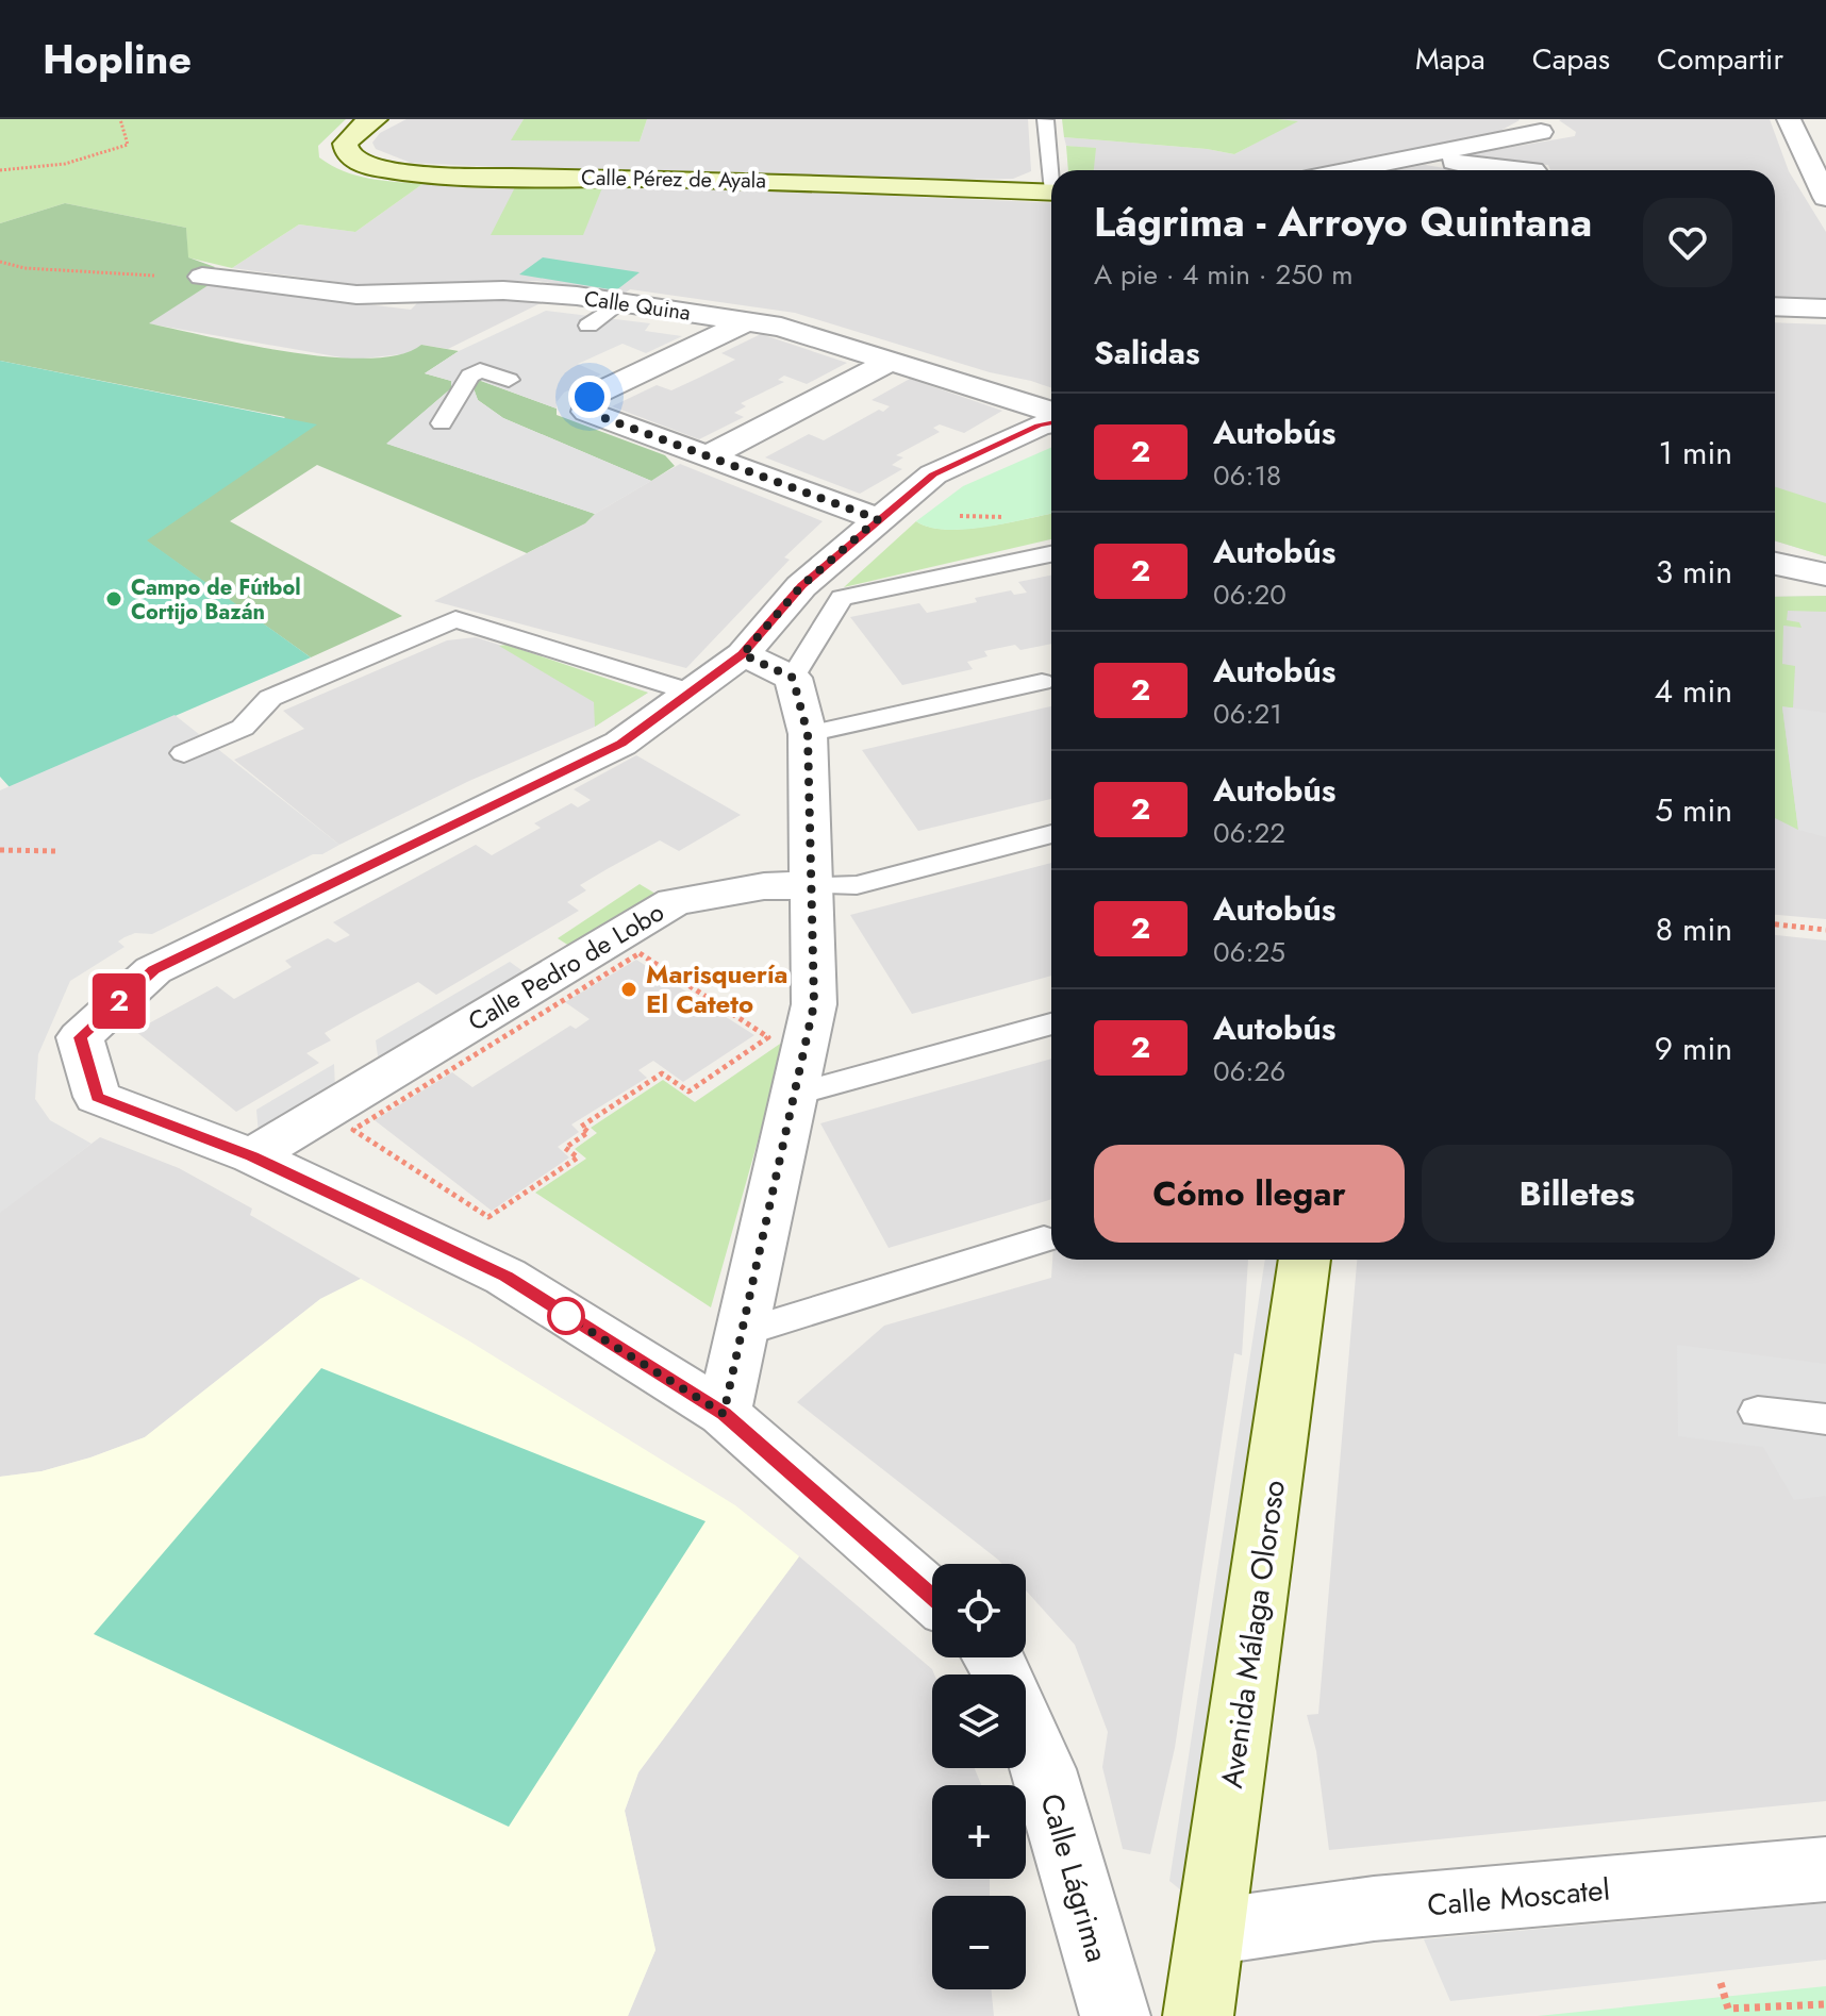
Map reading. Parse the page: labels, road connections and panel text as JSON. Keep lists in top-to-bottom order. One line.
{"streets":{"street":["Calle Pérez de Ayala","Calle Quina","Calle Pedro de Lobo","Avenida Málaga Oloroso","Calle Lágrima","Calle Moscatel"]},"crossings":[["Avenida Málaga Oloroso","Calle Moscatel"]],"places":["Campo de Fútbol Cortijo Bazán","Marisquería El Cateto"],"lines":["bus line 2"],"page":{"header":"Hopline","nav":["Mapa","Capas","Compartir"],"on_map":"2","heading":[["Lágrima - Arroyo Quintana","A pie · 4 min · 250 m"],"Salidas"],"list":[{"mark":"2","name":"Autobús","note":"06:18","value":"1 min"},{"mark":"2","name":"Autobús","note":"06:20","value":"3 min"},{"mark":"2","name":"Autobús","note":"06:21","value":"4 min"},{"mark":"2","name":"Autobús","note":"06:22","value":"5 min"},{"mark":"2","name":"Autobús","note":"06:25","value":"8 min"},{"mark":"2","name":"Autobús","note":"06:26","value":"9 min"}],"buttons":["Cómo llegar","Billetes"],"map_buttons":["+","−"]}}
